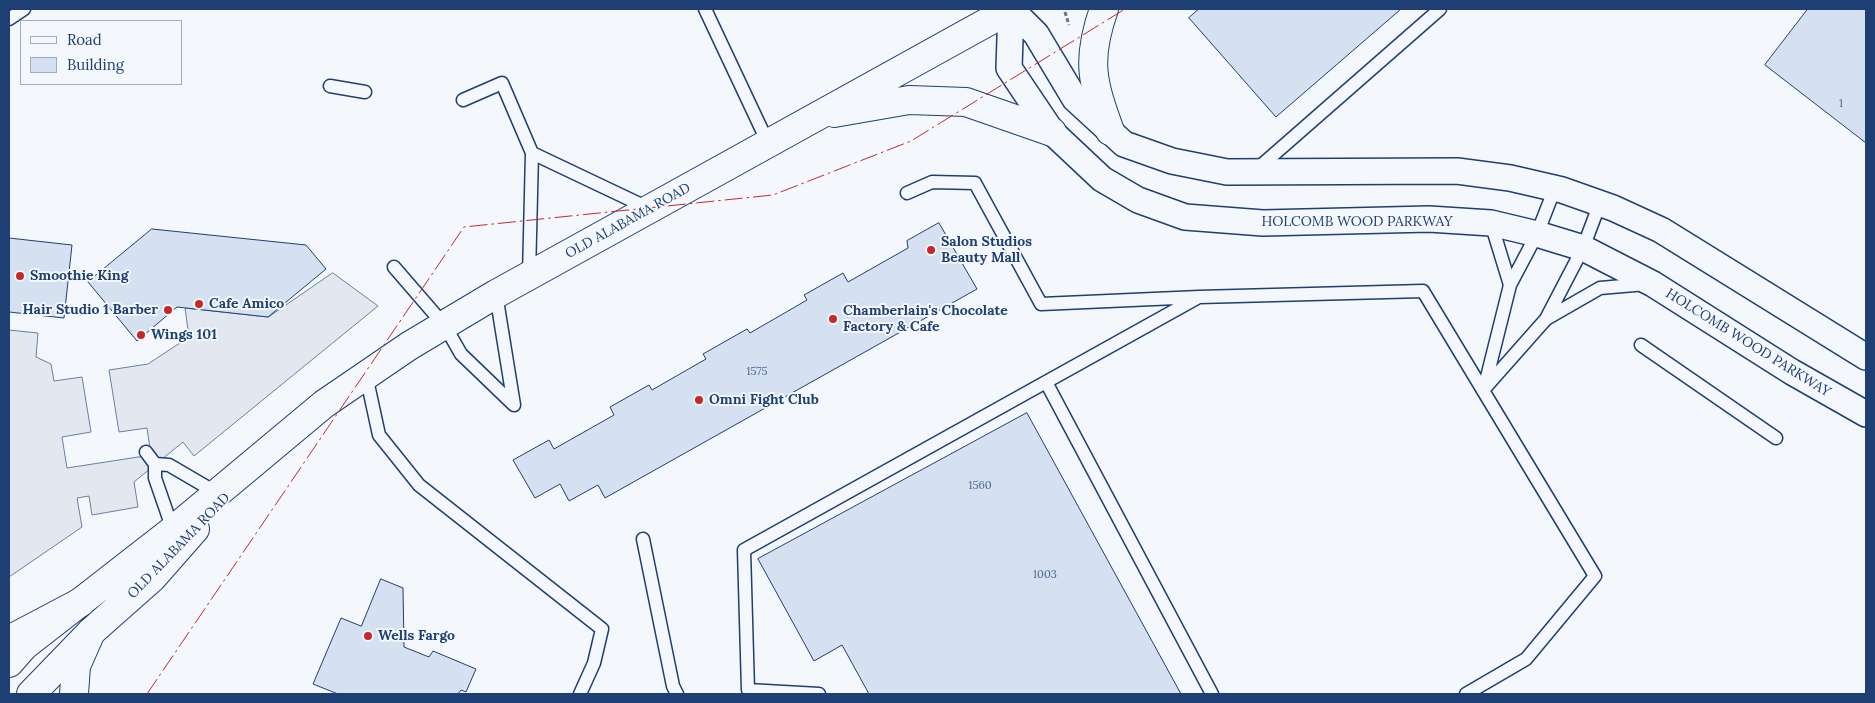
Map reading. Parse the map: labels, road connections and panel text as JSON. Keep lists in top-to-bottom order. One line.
{"streets":{"main road":["OLD ALABAMA ROAD"],"street":["HOLCOMB WOOD PARKWAY"]},"crossings":[["OLD ALABAMA ROAD","HOLCOMB WOOD PARKWAY"]],"places":["Salon Studios Beauty Mall","Smoothie King","Cafe Amico","Hair Studio 1 Barber","Chamberlain's Chocolate Factory & Cafe","Wings 101","Omni Fight Club","Wells Fargo"],"house_numbers":["1","1575","1560","1003"],"legend":["Road","Building"]}
